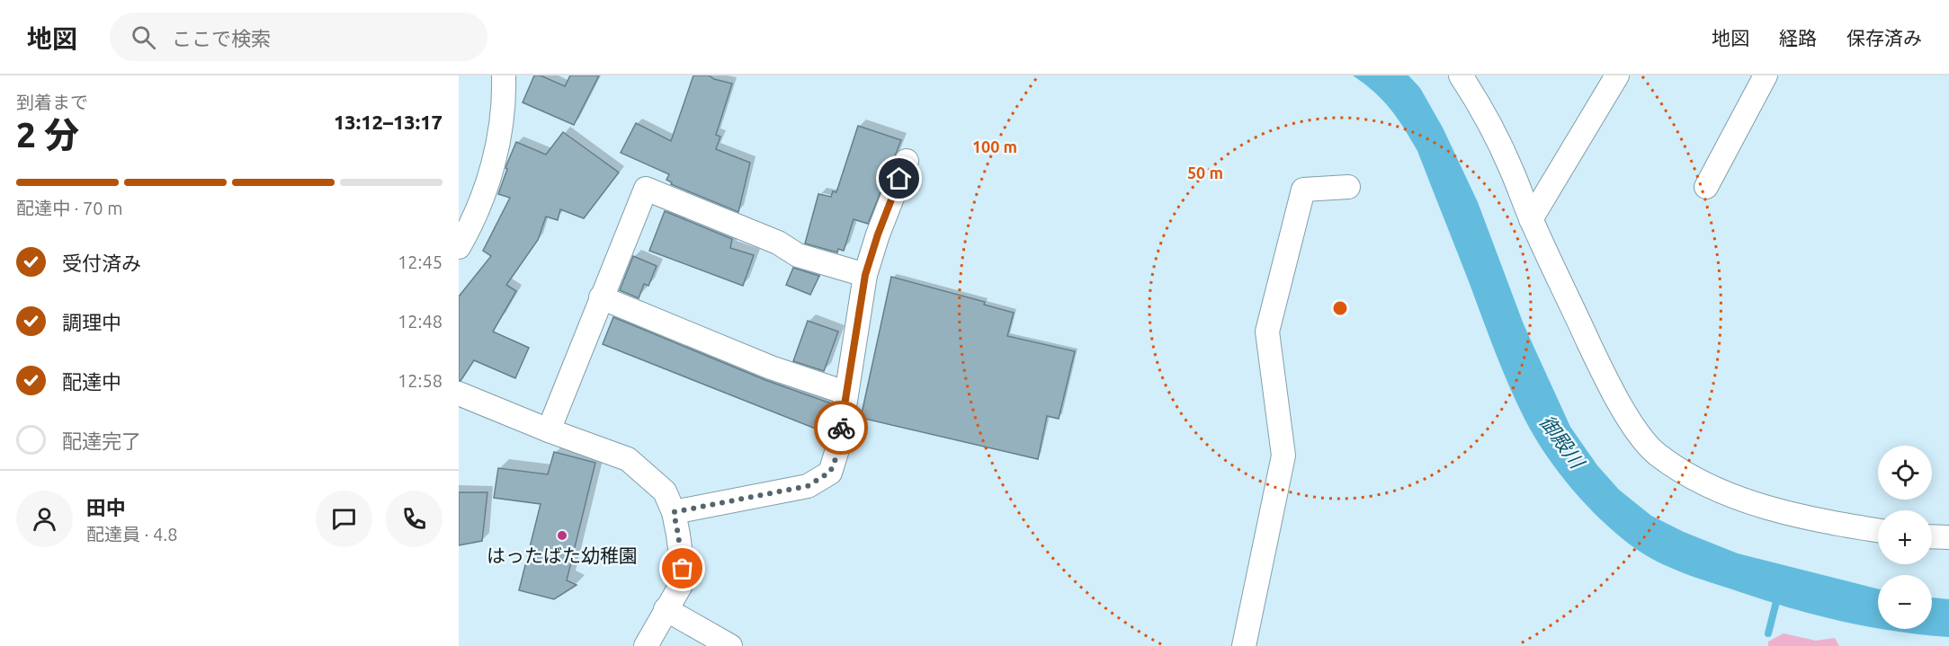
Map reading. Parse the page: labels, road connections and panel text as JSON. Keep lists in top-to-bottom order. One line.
{"water":["御殿川"],"places":["はったばた幼稚園"],"page":{"header":"地図","search":"ここで検索","nav":["地図","経路","保存済み"],"heading":["2 分","到着まで","13:12–13:17"],"panel":["田中","配達員 · 4.8"],"bar":"配達中 · 70 m","list":[["受付済み","12:45"],["調理中","12:48"],["配達中","12:58"],"配達完了"],"map_buttons":["+","−"]},"rings":["100 m","50 m"]}
